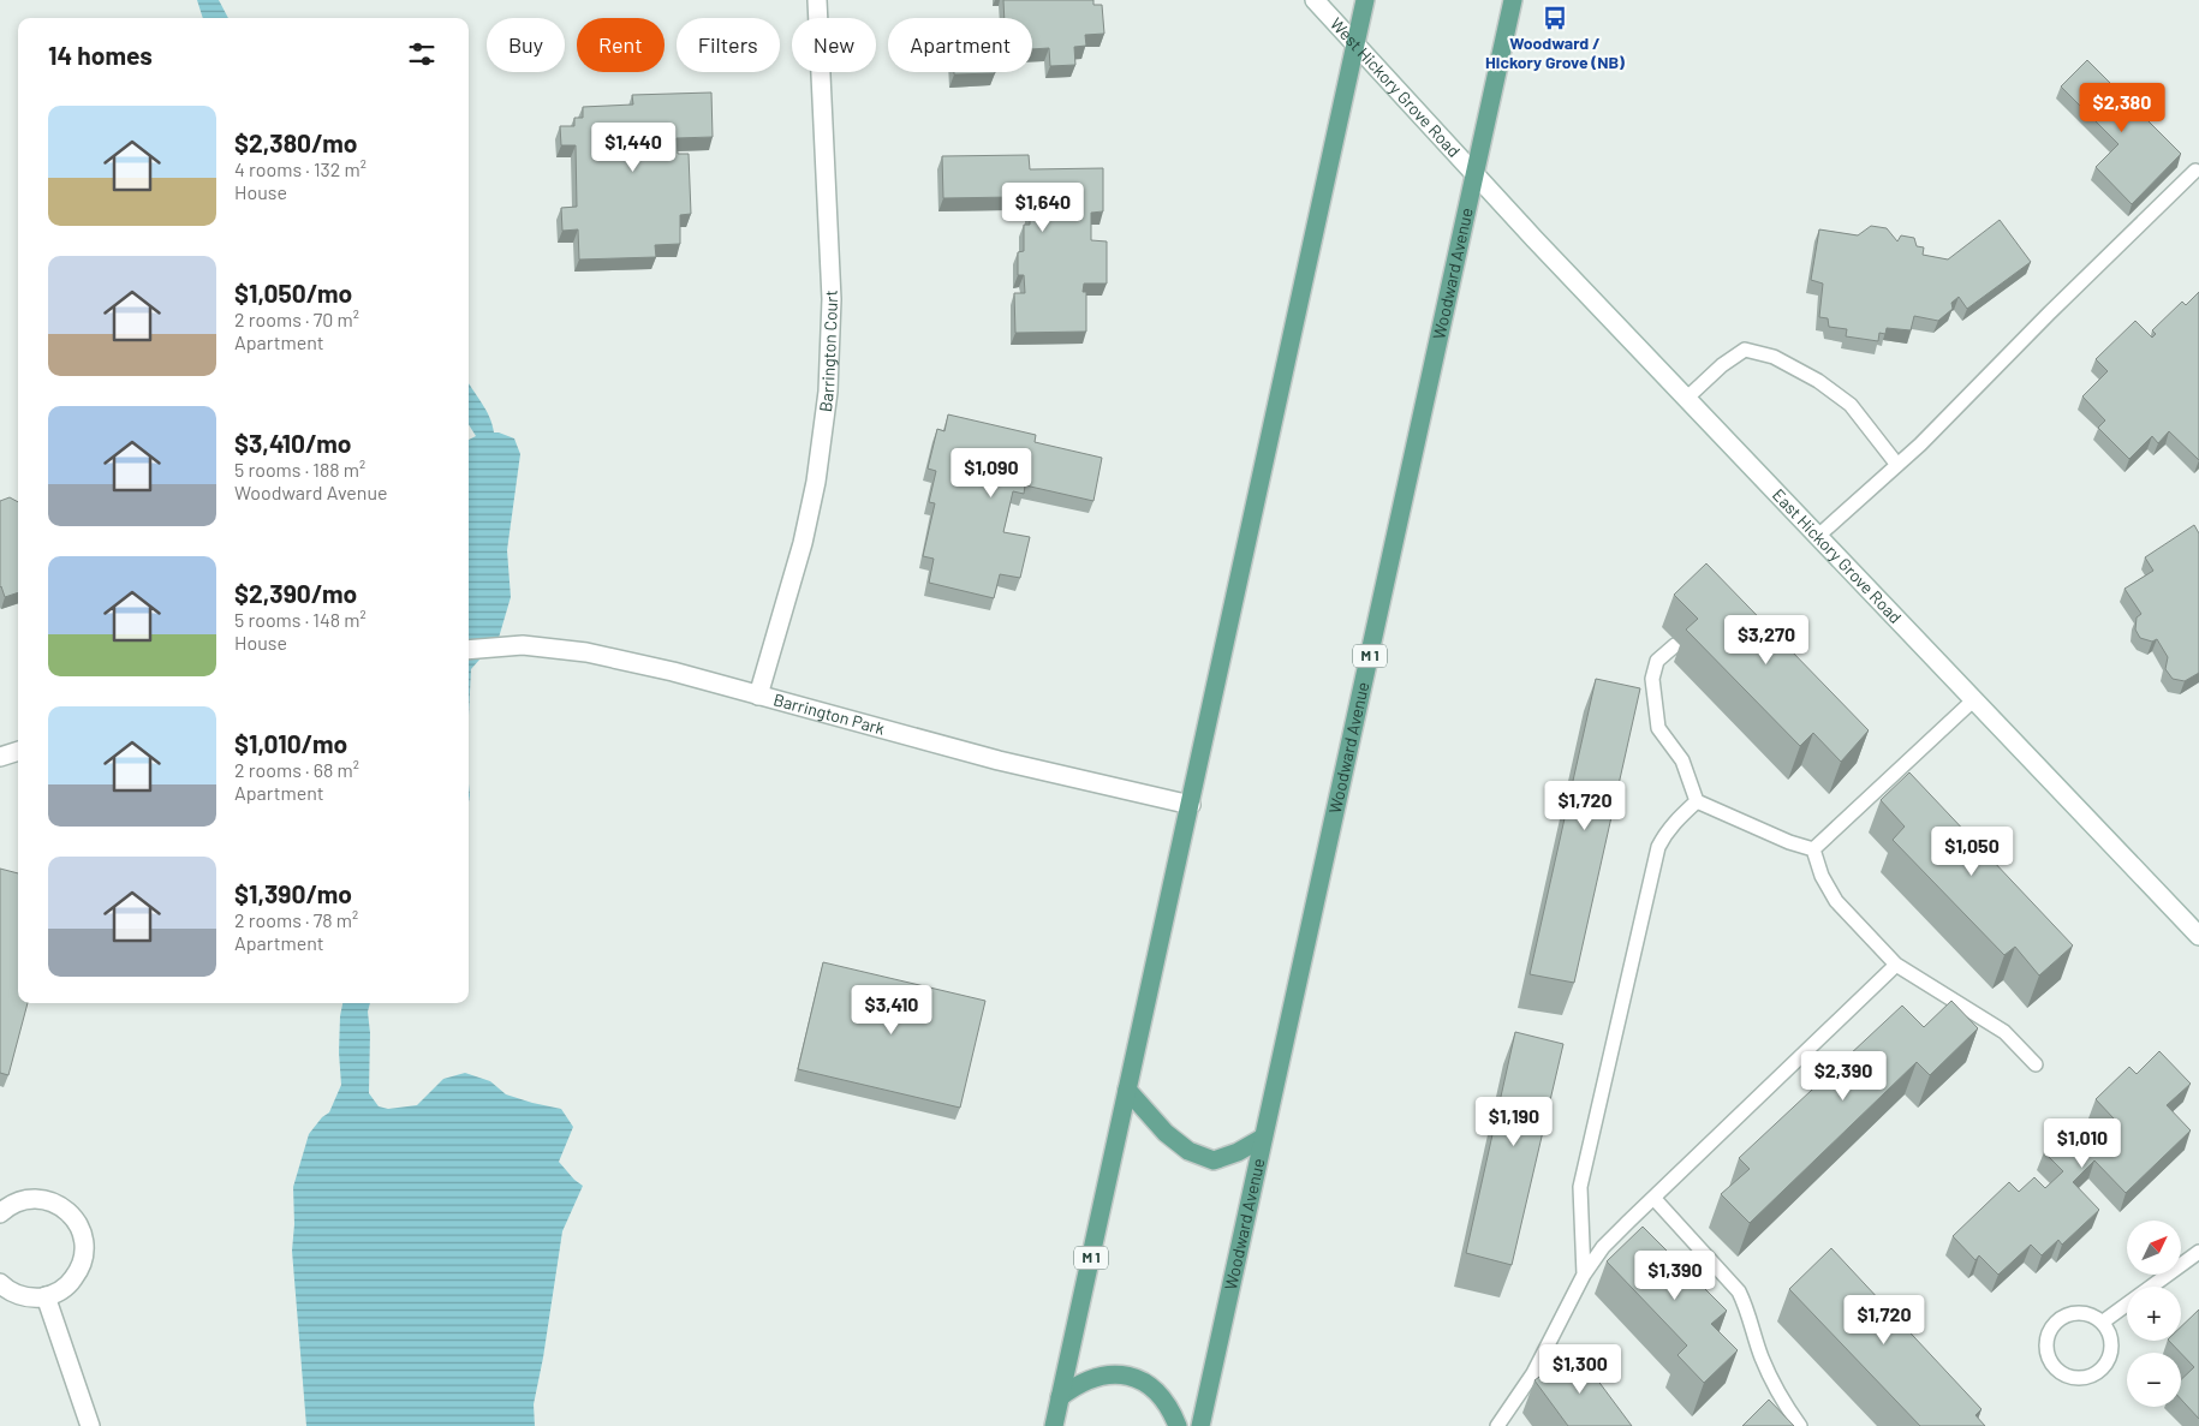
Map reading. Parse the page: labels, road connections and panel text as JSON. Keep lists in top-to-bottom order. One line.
{"streets":{"main road":["Woodward Avenue","M 1"],"street":["West Hickory Grove Road","Barrington Court","East Hickory Grove Road","Barrington Park"]},"crossings":[["West Hickory Grove Road","Woodward Avenue"],["West Hickory Grove Road","East Hickory Grove Road"],["West Hickory Grove Road","M 1"],["Woodward Avenue","East Hickory Grove Road"],["Barrington Court","Barrington Park"],["M 1","Barrington Park"]],"places":{"bus stop":["Woodward / Hickory Grove (NB)"]},"north":"top right","page":{"chip":["Buy","Rent","Filters","New","Apartment"],"heading":"14 homes","price":["$2,380","$1,440","$1,640","$1,090","$3,270","$1,720","$1,050","$3,410","$2,390","$1,190","$1,010","$1,390","$1,720","$1,300"],"list":[{"name":"$2,380/mo","note":"4 rooms · 132 m² · House"},{"name":"$1,050/mo","note":"2 rooms · 70 m² · Apartment"},{"name":"$3,410/mo","note":"5 rooms · 188 m² · Woodward Avenue"},{"name":"$2,390/mo","note":"5 rooms · 148 m² · House"},{"name":"$1,010/mo","note":"2 rooms · 68 m² · Apartment"},{"name":"$1,390/mo","note":"2 rooms · 78 m² · Apartment"}],"map_buttons":["+","−"]}}
